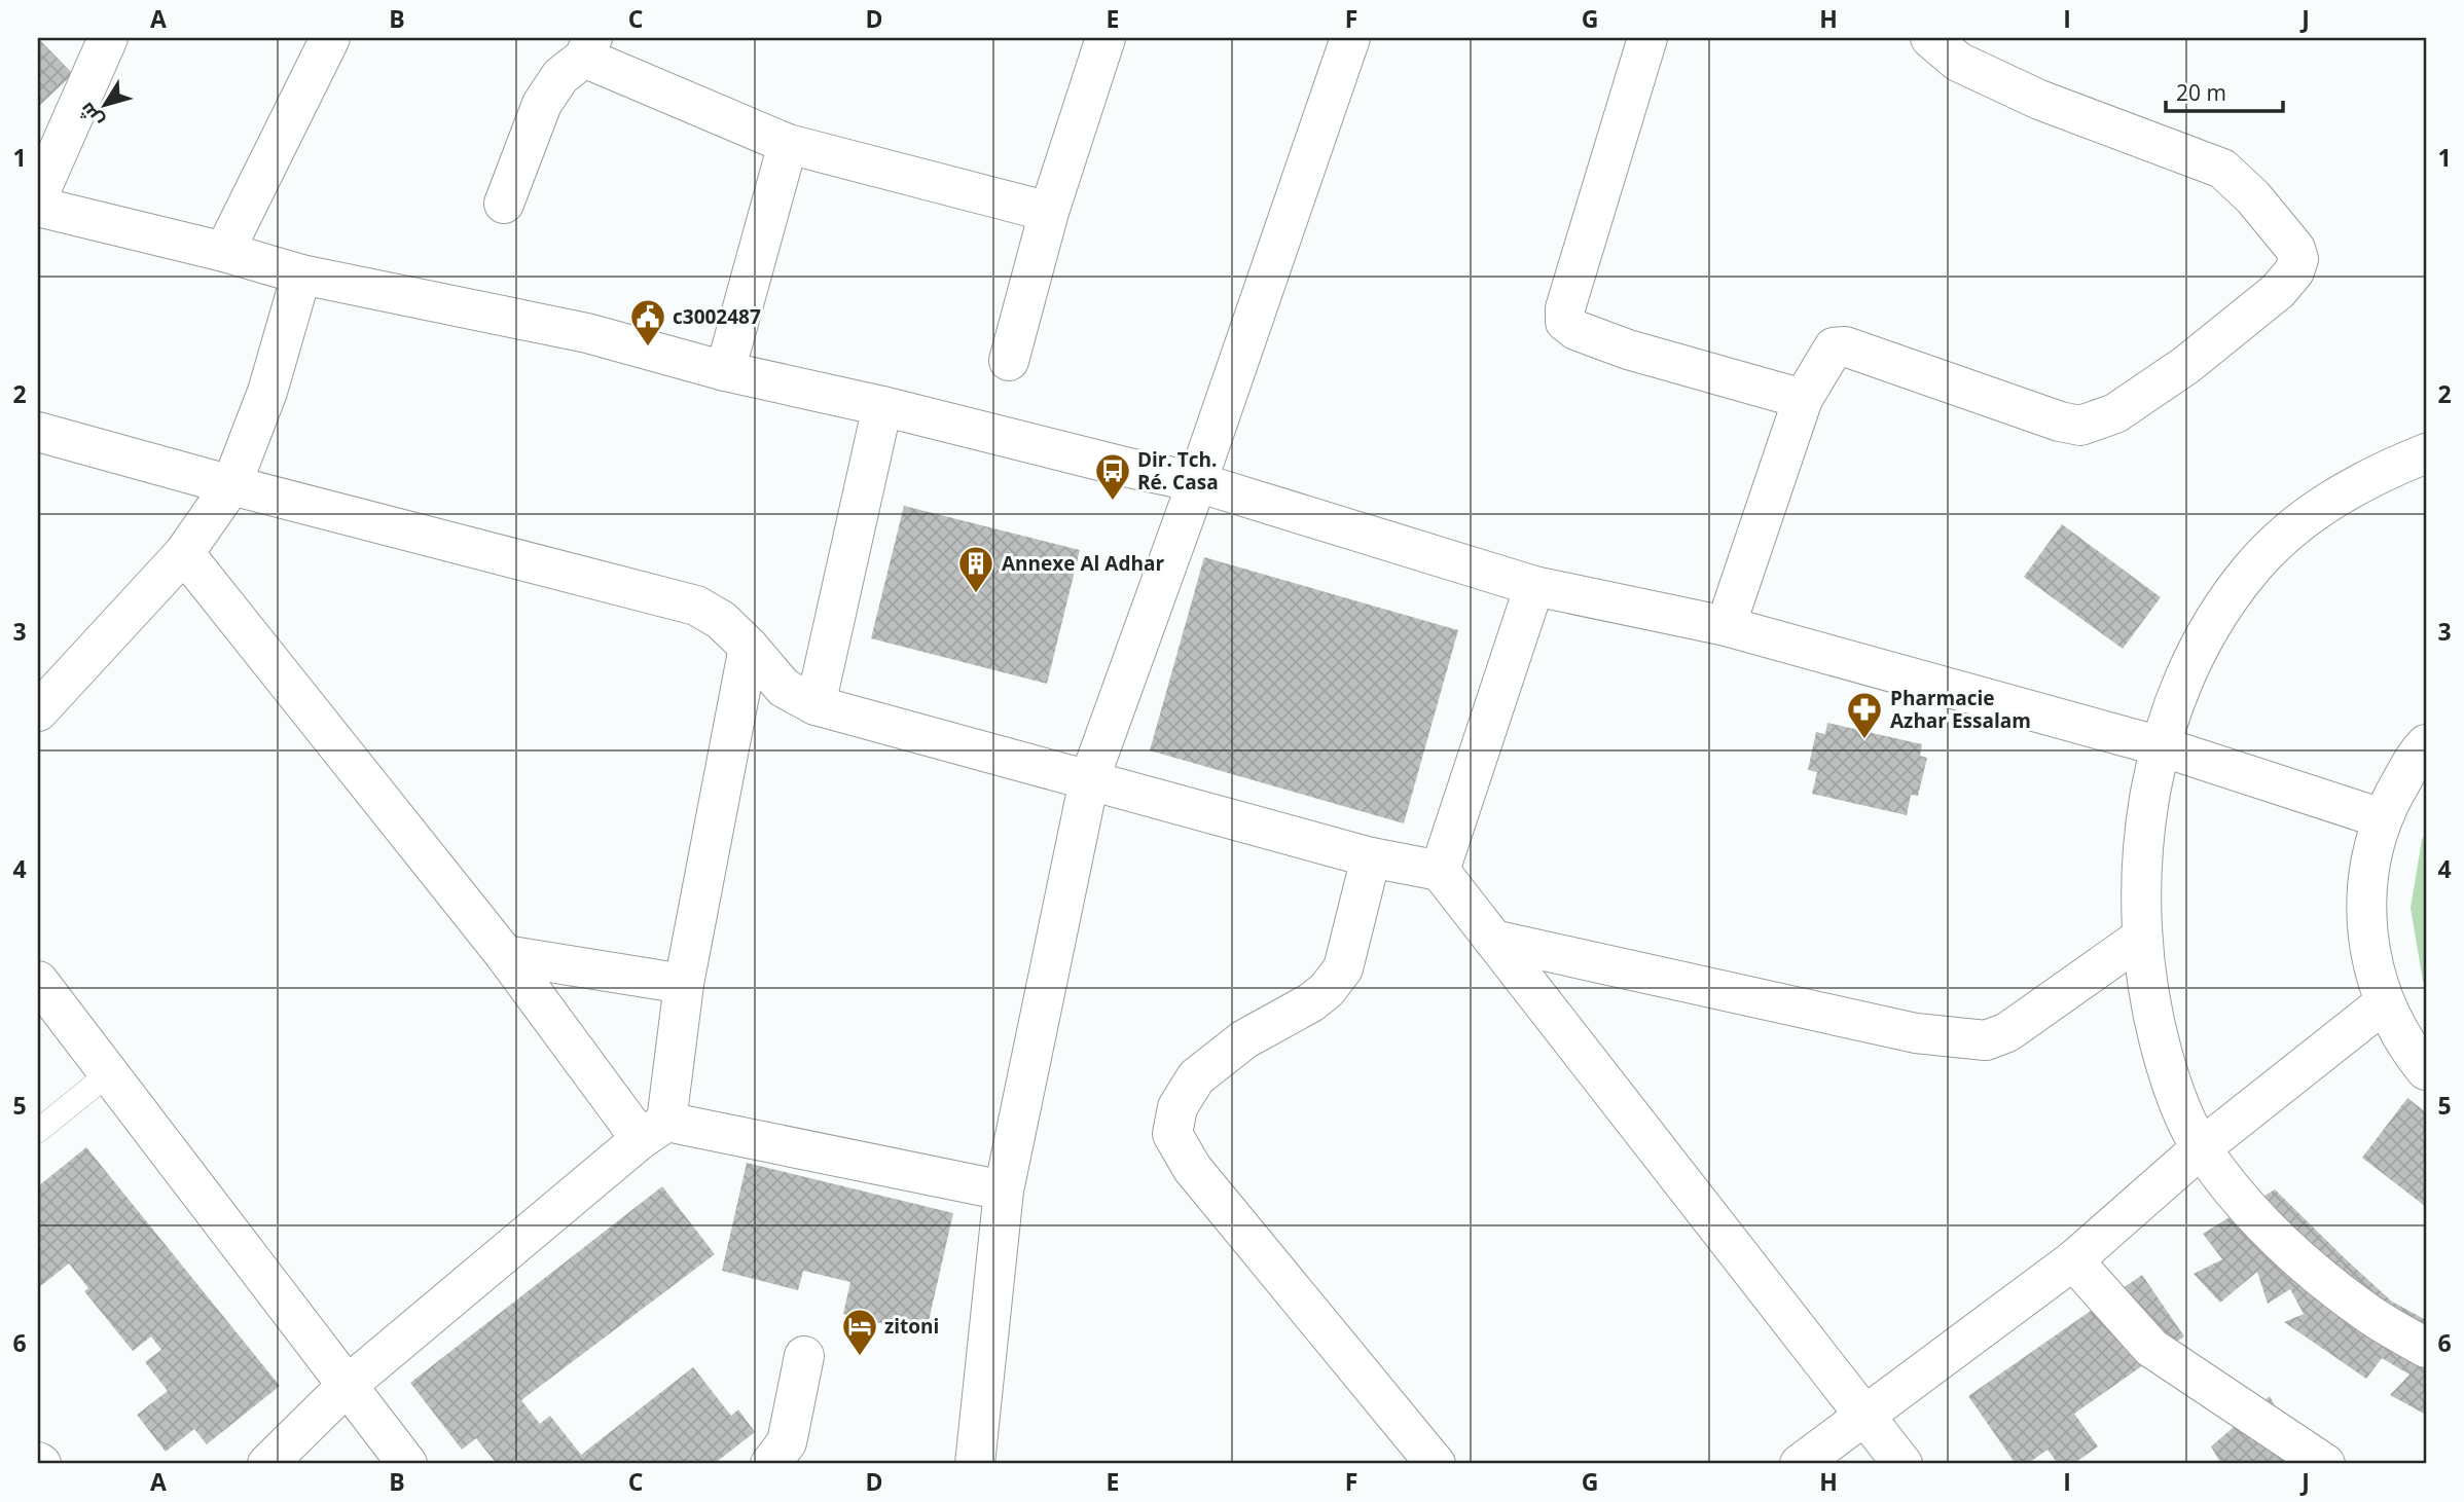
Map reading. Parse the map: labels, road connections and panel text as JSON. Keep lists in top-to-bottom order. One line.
{"places":{"public building":["c3002487"],"bus stop":["Dir. Tch. Ré. Casa"],"building":["Annexe Al Adhar"],"pharmacy":["Pharmacie Azhar Essalam"],"hotel":["zitoni"]},"scale_bar":"20 m","north":"bottom left","grid":{"columns":["A","B","C","D","E","F","G","H","I","J"],"rows":["1","2","3","4","5","6"]}}
